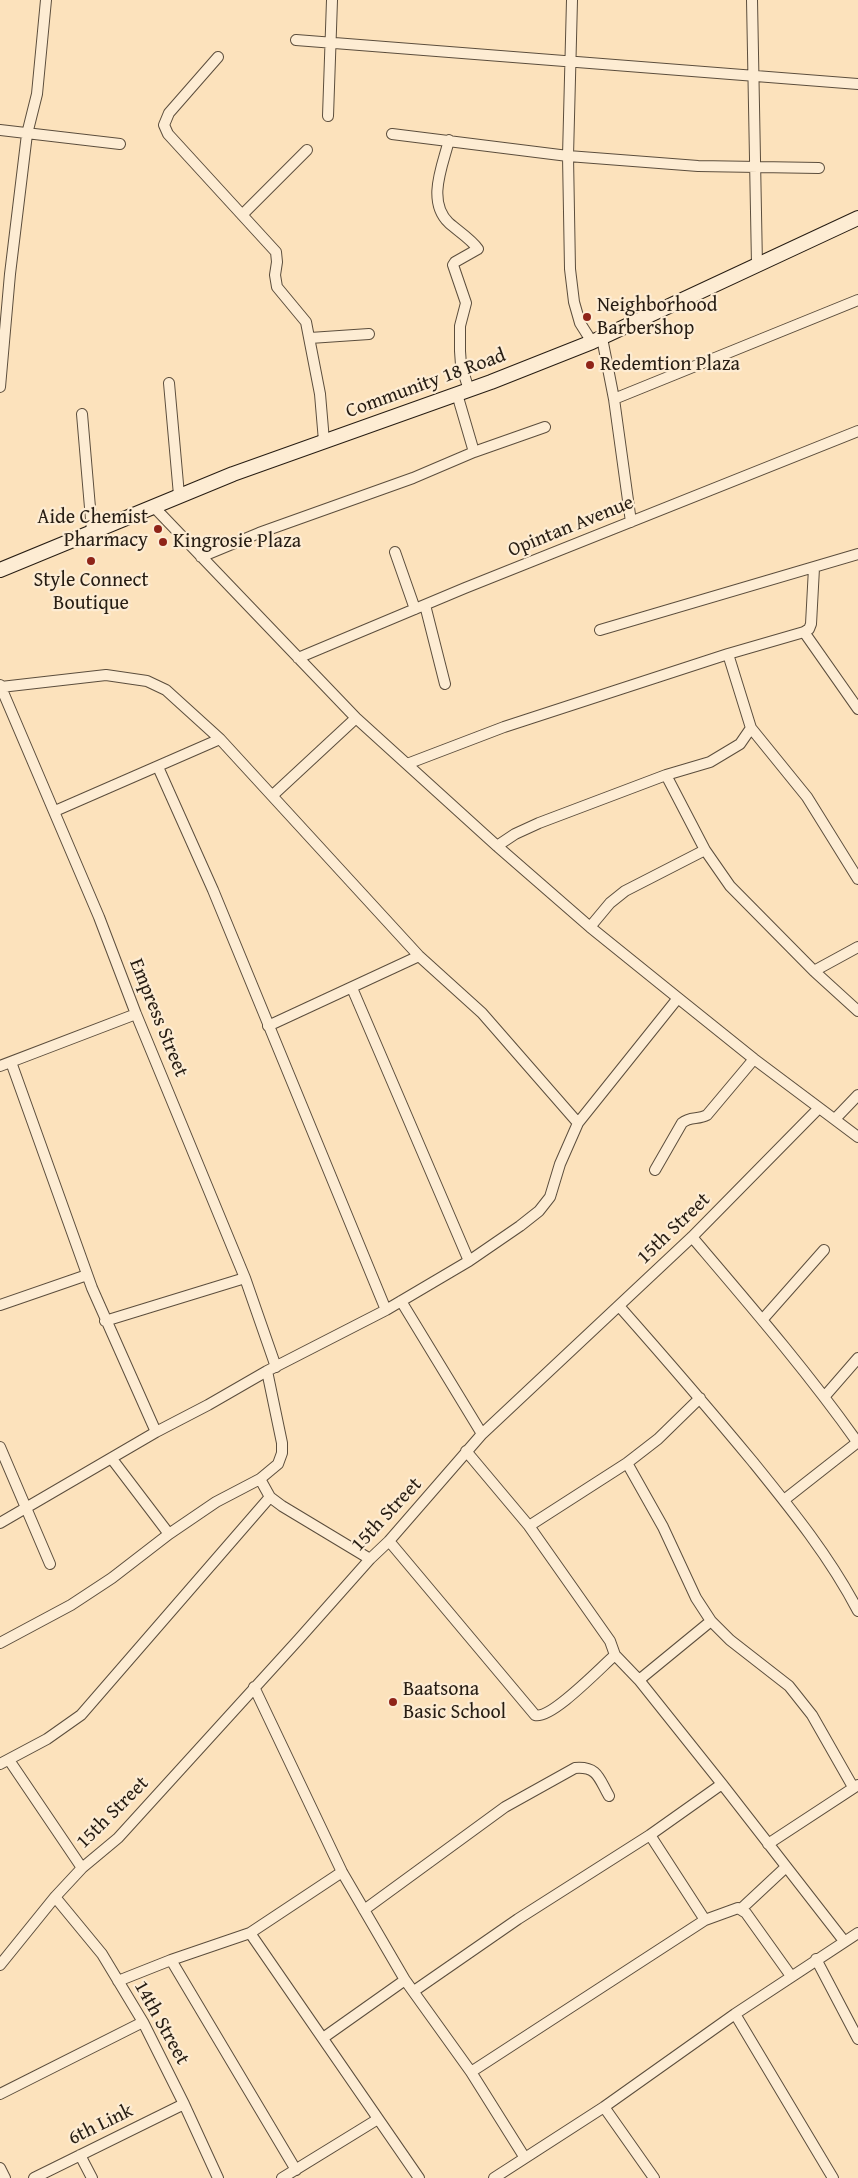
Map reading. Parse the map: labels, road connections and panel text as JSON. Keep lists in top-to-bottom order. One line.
{"streets":{"main road":["Community 18 Road"],"street":["Opintan Avenue","Empress Street","15th Street","14th Street","6th Link"]},"crossings":[["15th Street","14th Street"],["14th Street","6th Link"]],"places":["Neighborhood Barbershop","Redemtion Plaza","Aide Chemist Pharmacy","Kingrosie Plaza","Style Connect Boutique","Baatsona Basic School"]}
